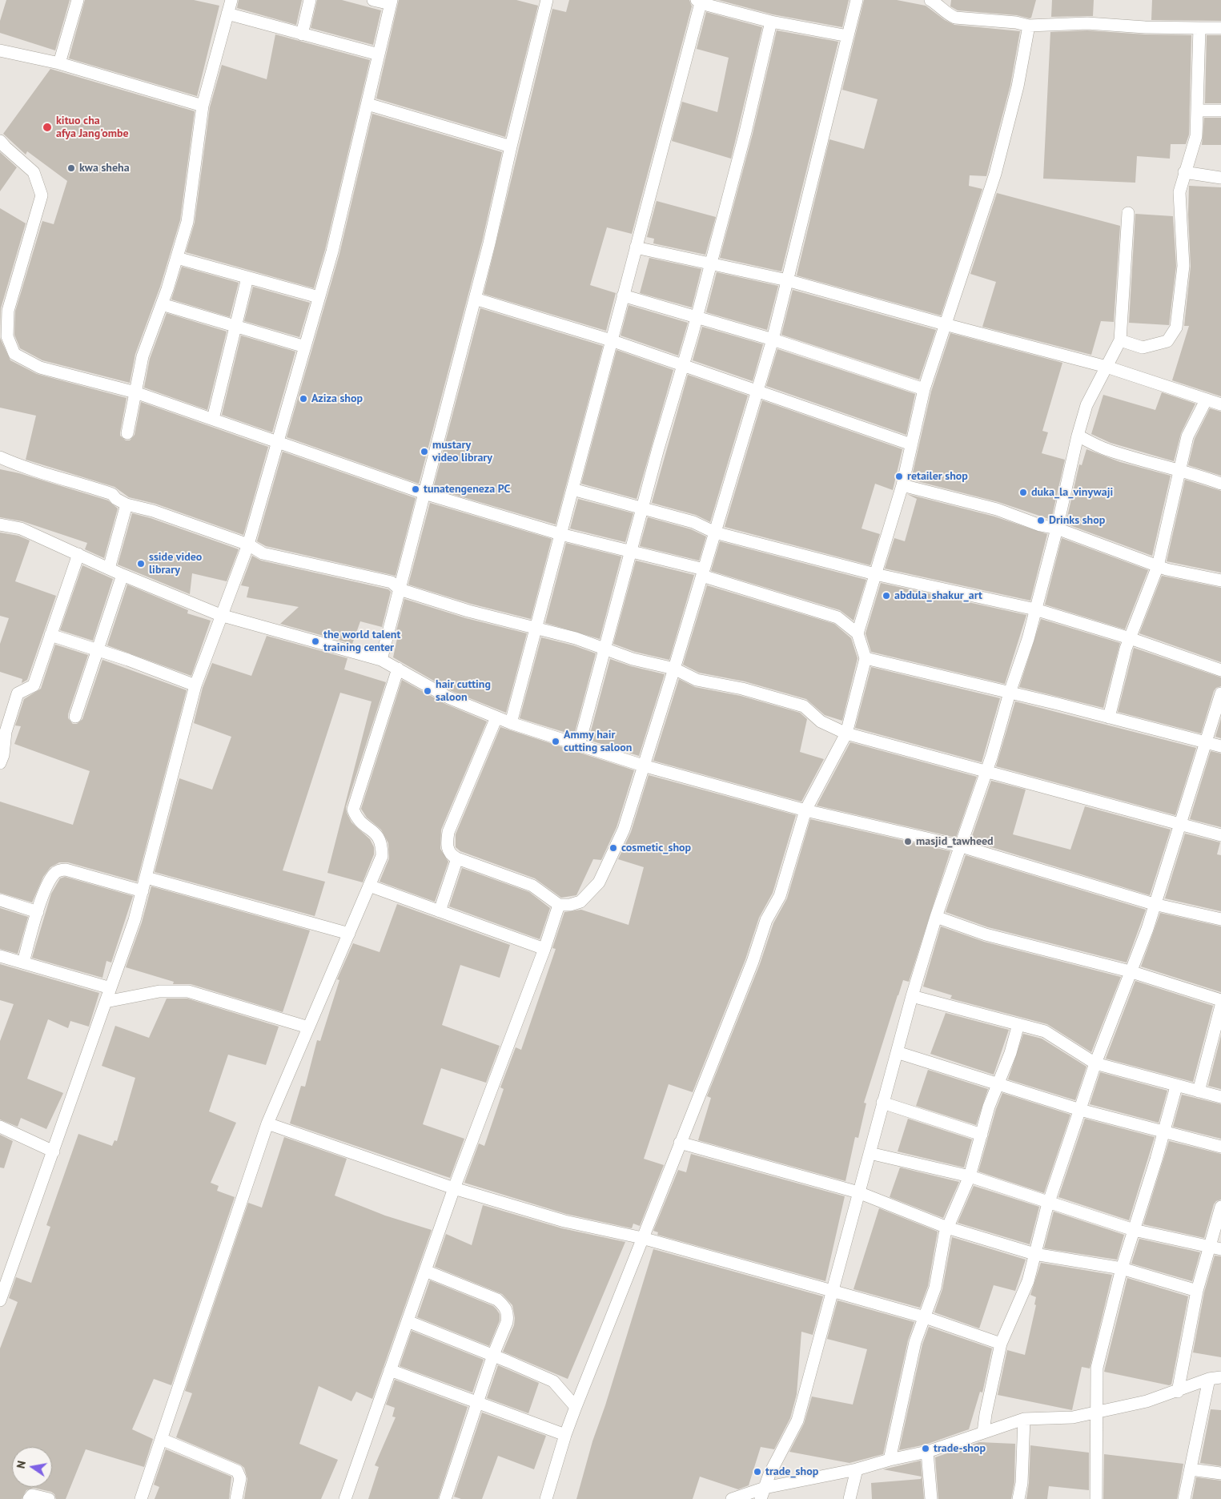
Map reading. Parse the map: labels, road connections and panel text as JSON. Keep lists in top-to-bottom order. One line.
{"places":["kituo cha afya Jang'ombe","kwa sheha","Aziza shop","mustary video library","retailer shop","tunatengeneza PC","duka_la_vinywaji","Drinks shop","sside video library","abdula_shakur_art","the world talent training center","hair cutting saloon","Ammy hair cutting saloon","masjid_tawheed","cosmetic_shop","trade-shop","trade_shop"],"north":"left"}
